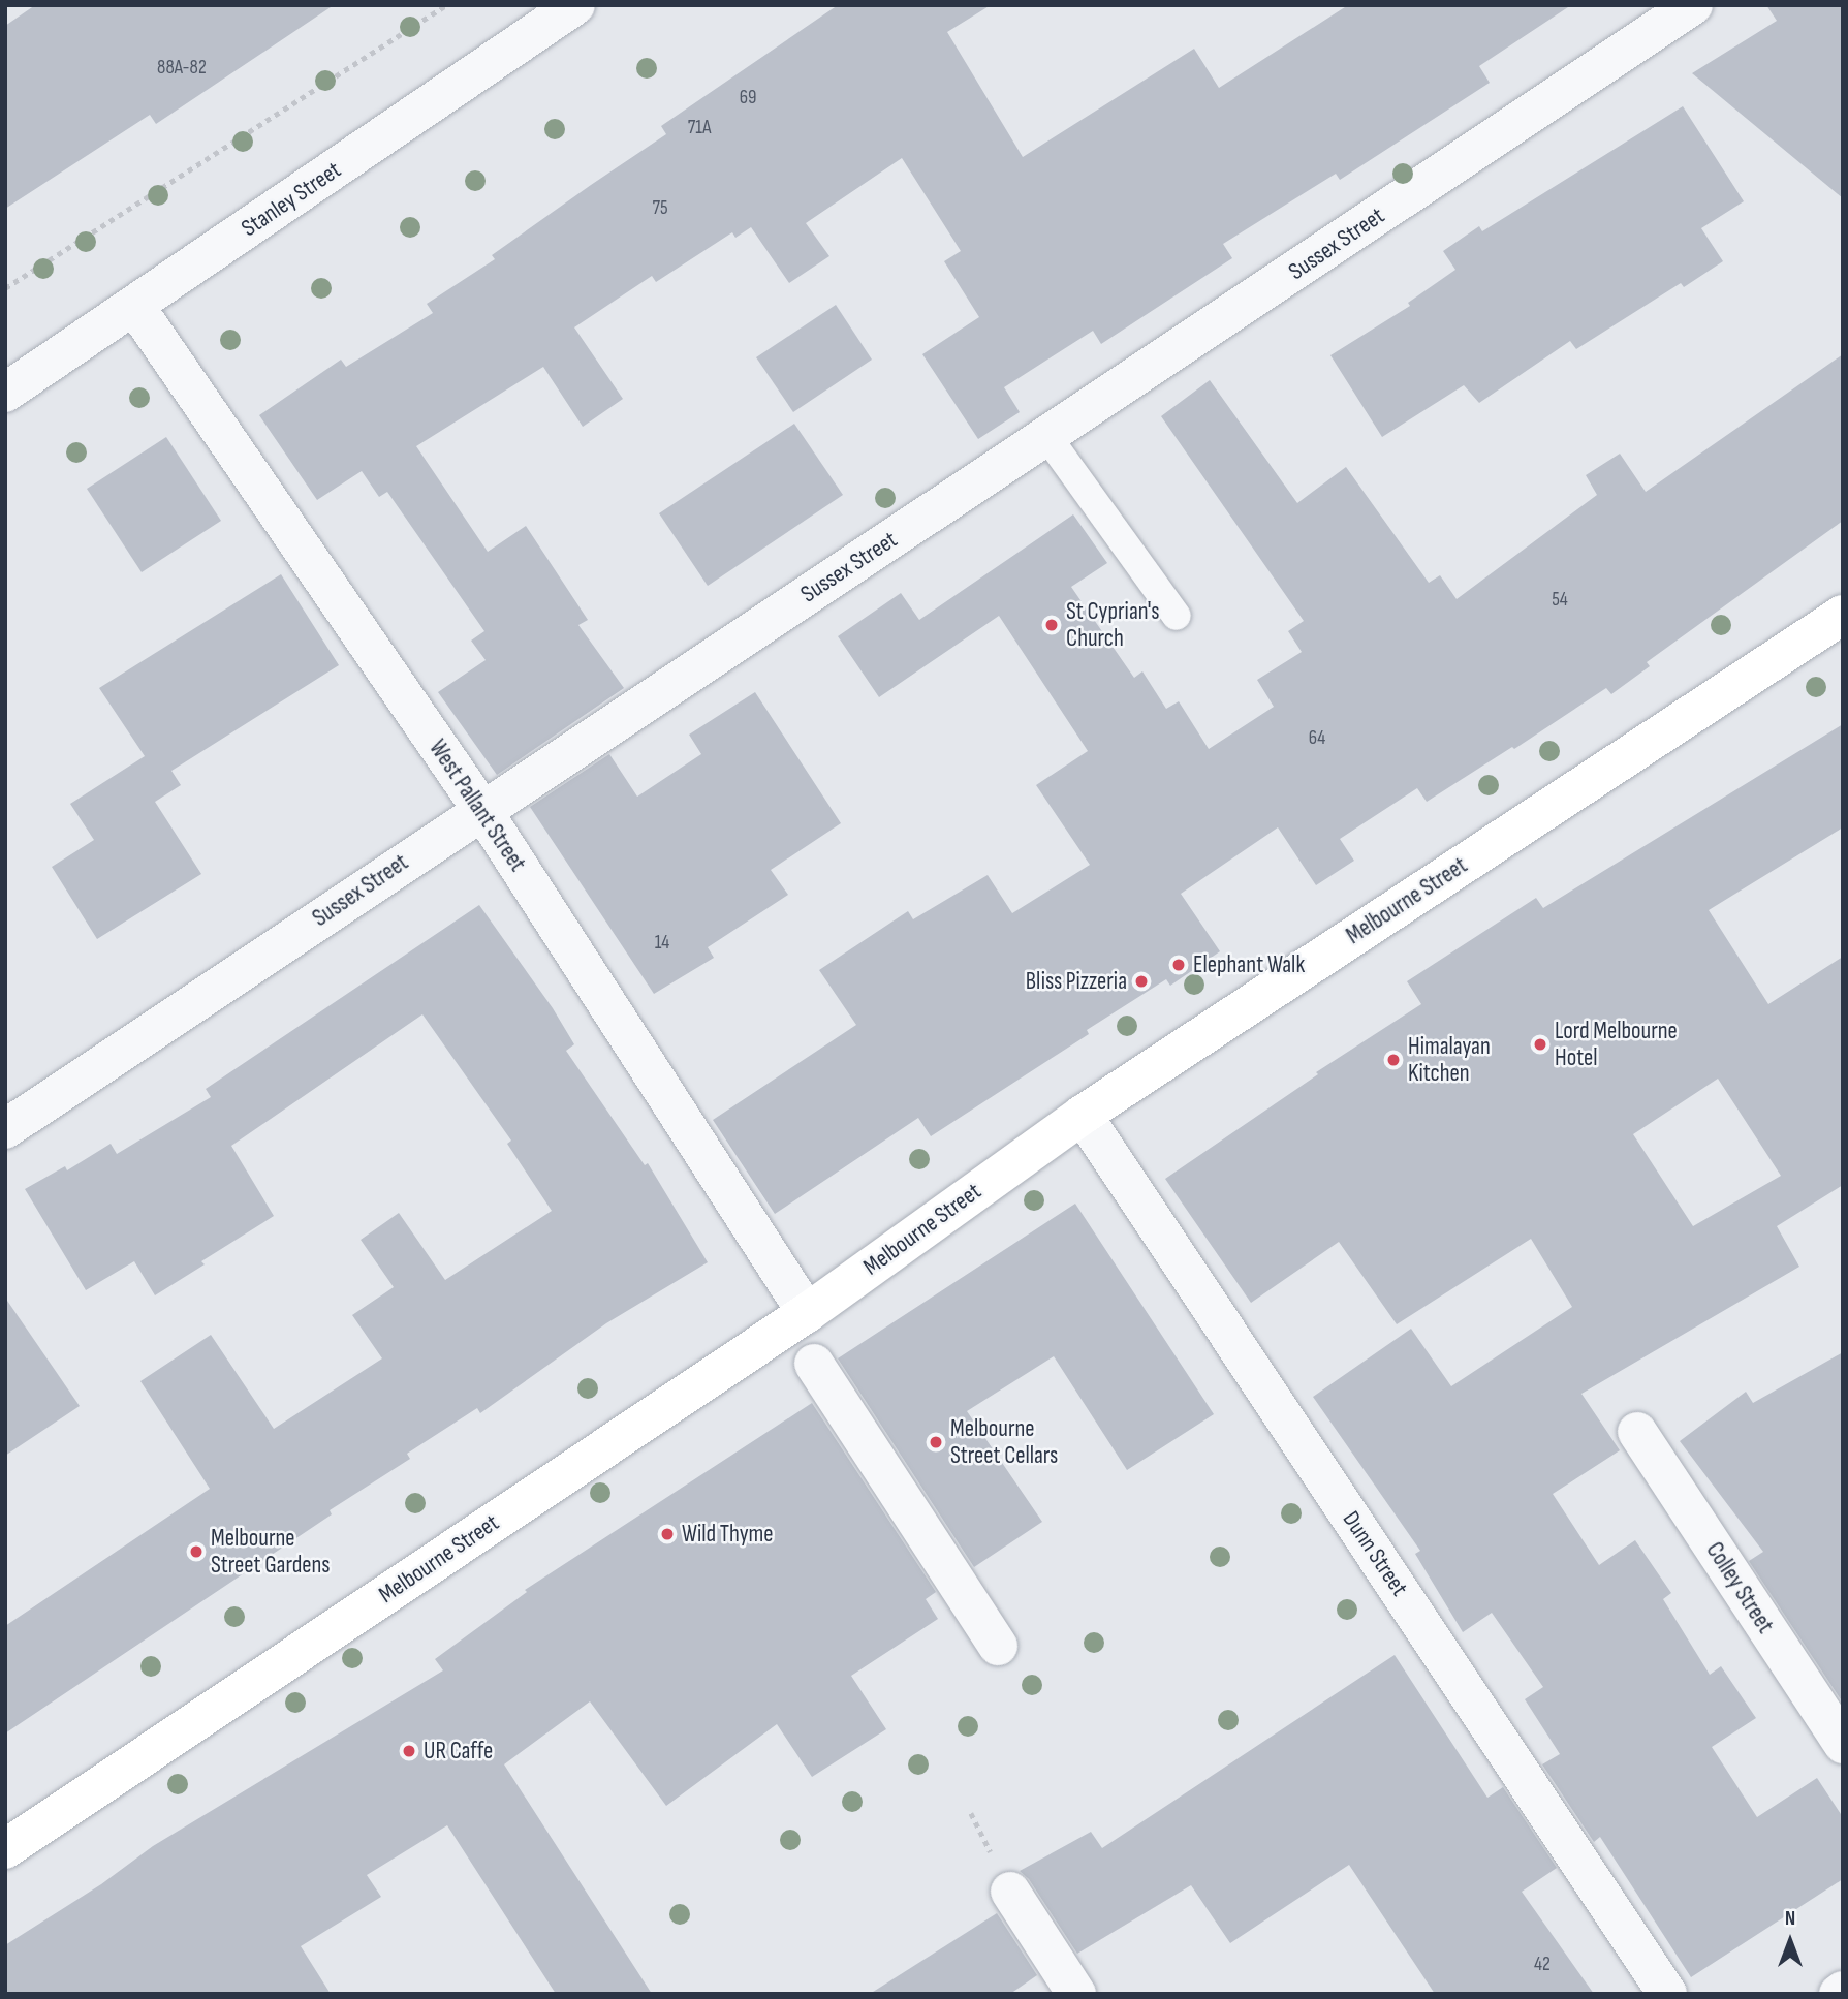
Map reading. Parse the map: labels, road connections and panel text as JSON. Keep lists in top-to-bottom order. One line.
{"streets":{"main road":["Melbourne Street"],"street":["Stanley Street","Sussex Street","West Pallant Street","Dunn Street","Colley Street"]},"crossings":[["Stanley Street","West Pallant Street"],["Sussex Street","West Pallant Street"],["West Pallant Street","Melbourne Street"],["Melbourne Street","Dunn Street"]],"places":["St Cyprian's Church","Elephant Walk","Bliss Pizzeria","Lord Melbourne Hotel","Himalayan Kitchen","Melbourne Street Cellars","Wild Thyme","Melbourne Street Gardens","UR Caffe"],"house_numbers":["88A-82","69","71A","75","54","64","14","42"],"north":"top"}
